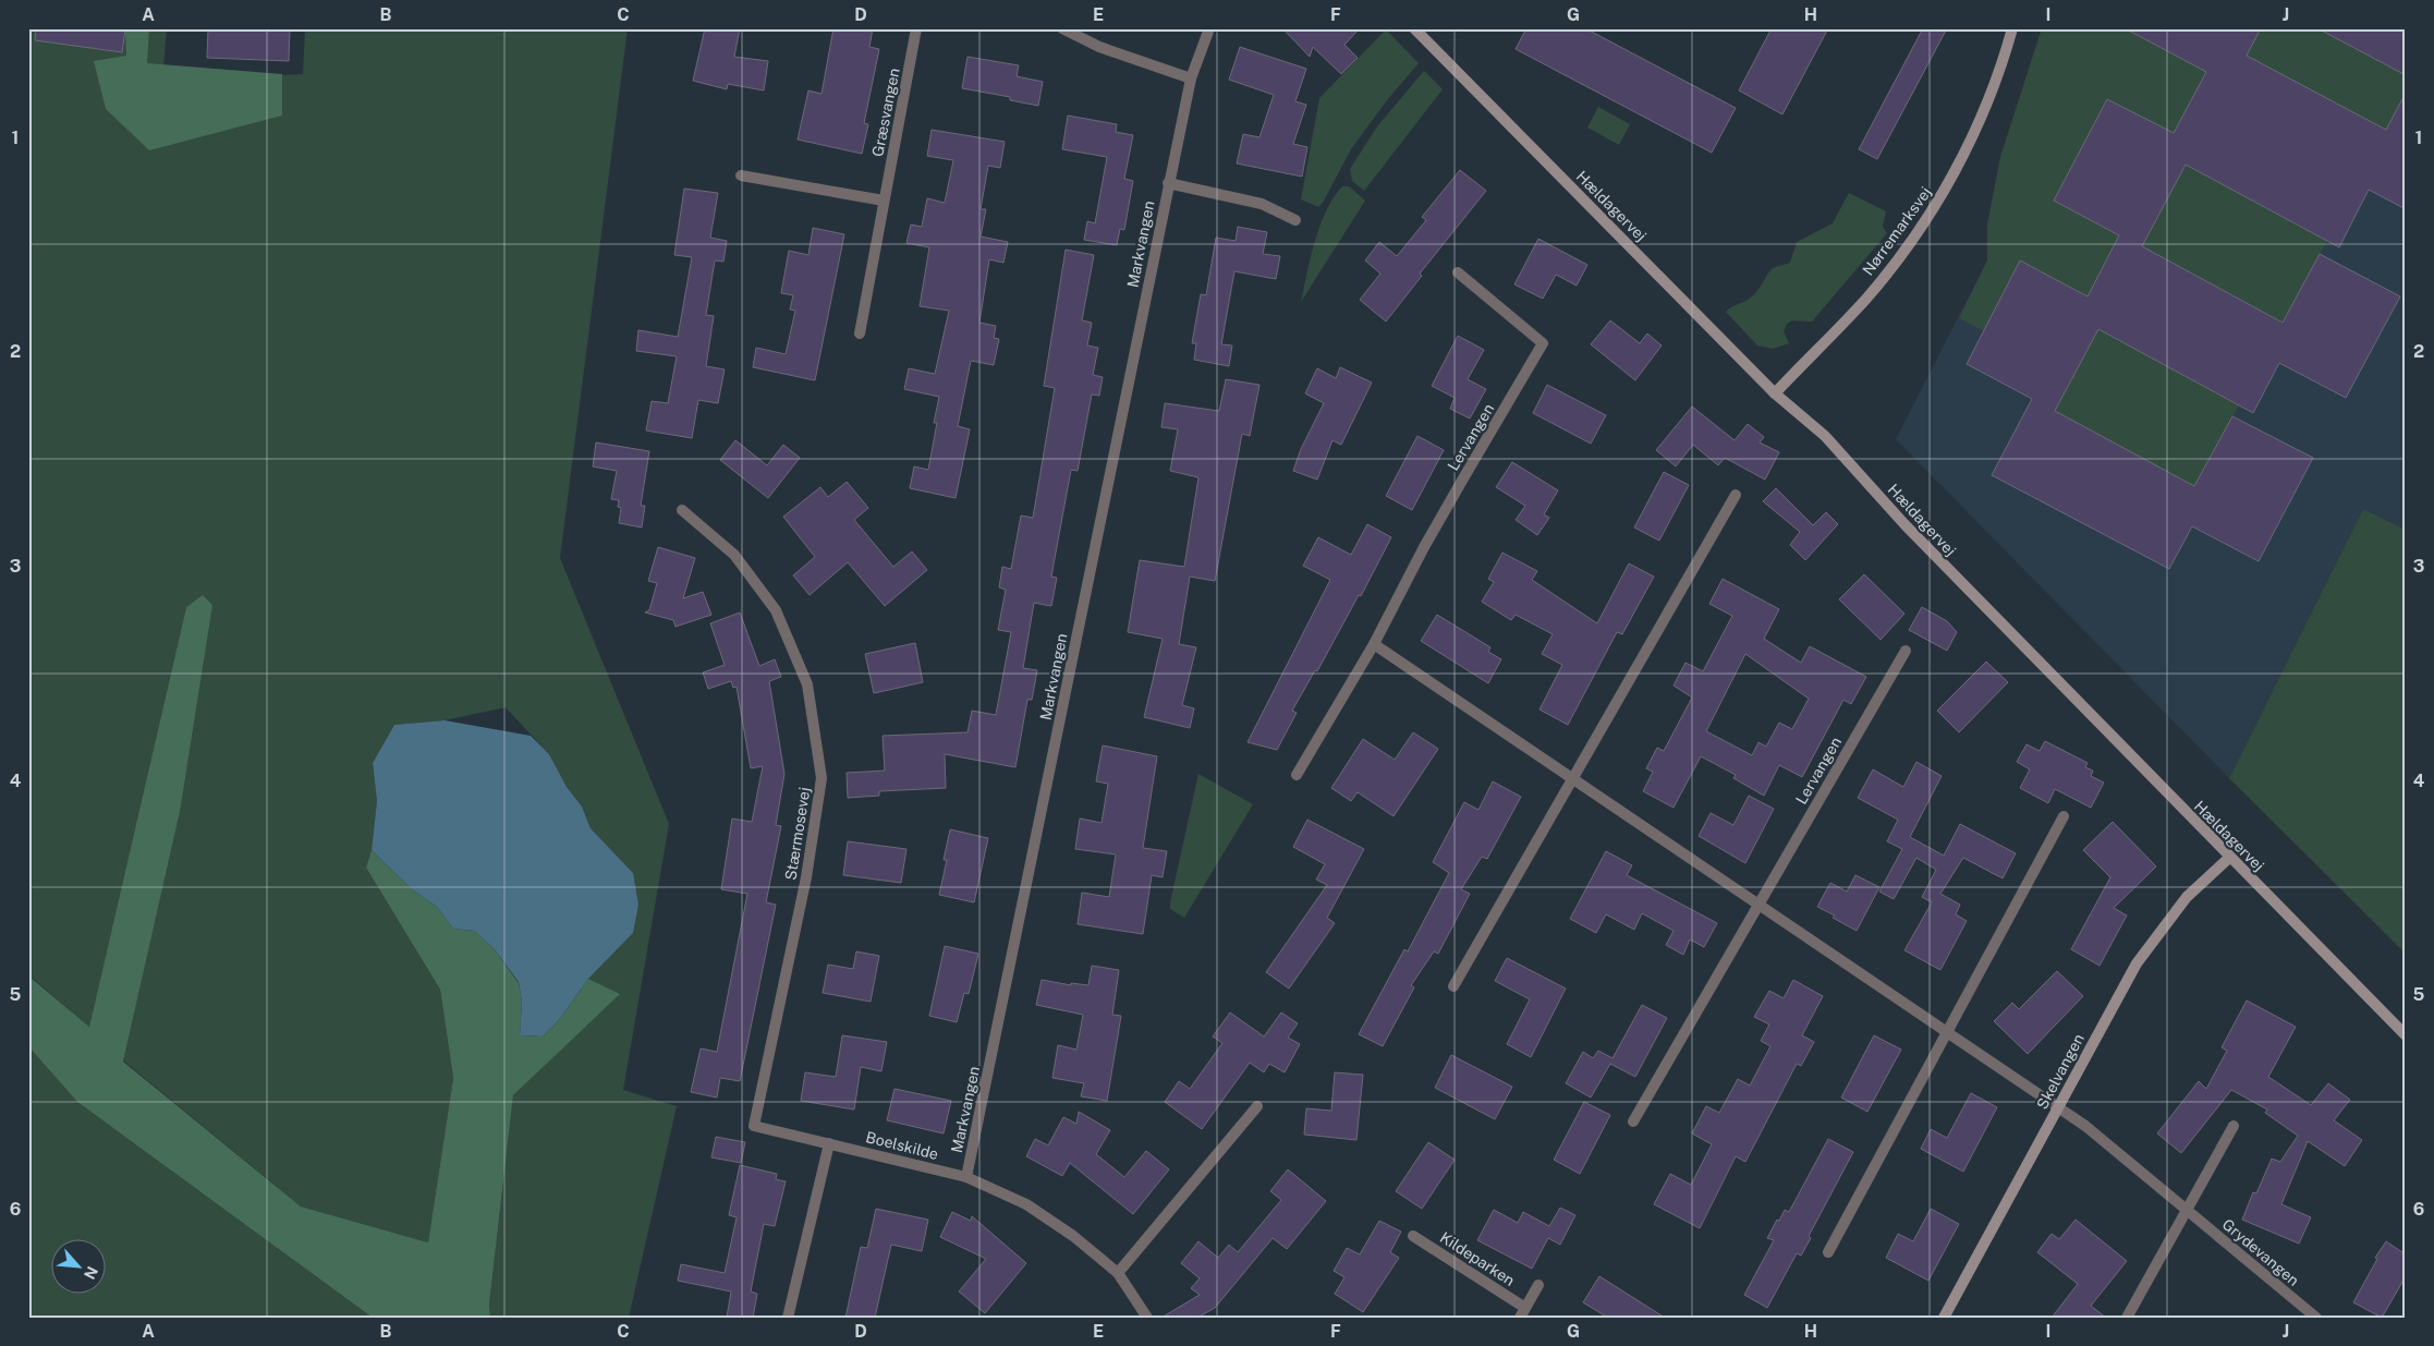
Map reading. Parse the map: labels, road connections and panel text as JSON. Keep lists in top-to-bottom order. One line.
{"streets":{"street":["Græsvangen","Hældagervej","Nørremarksvej","Markvangen","Lervangen","Stærmosevej","Skelvangen","Boelskilde","Grydevangen","Kildeparken"]},"crossings":[["Hældagervej","Nørremarksvej"],["Hældagervej","Skelvangen"],["Markvangen","Boelskilde"],["Stærmosevej","Boelskilde"],["Skelvangen","Grydevangen"]],"north":"bottom right","grid":{"columns":["A","B","C","D","E","F","G","H","I","J"],"rows":["1","2","3","4","5","6"]}}
